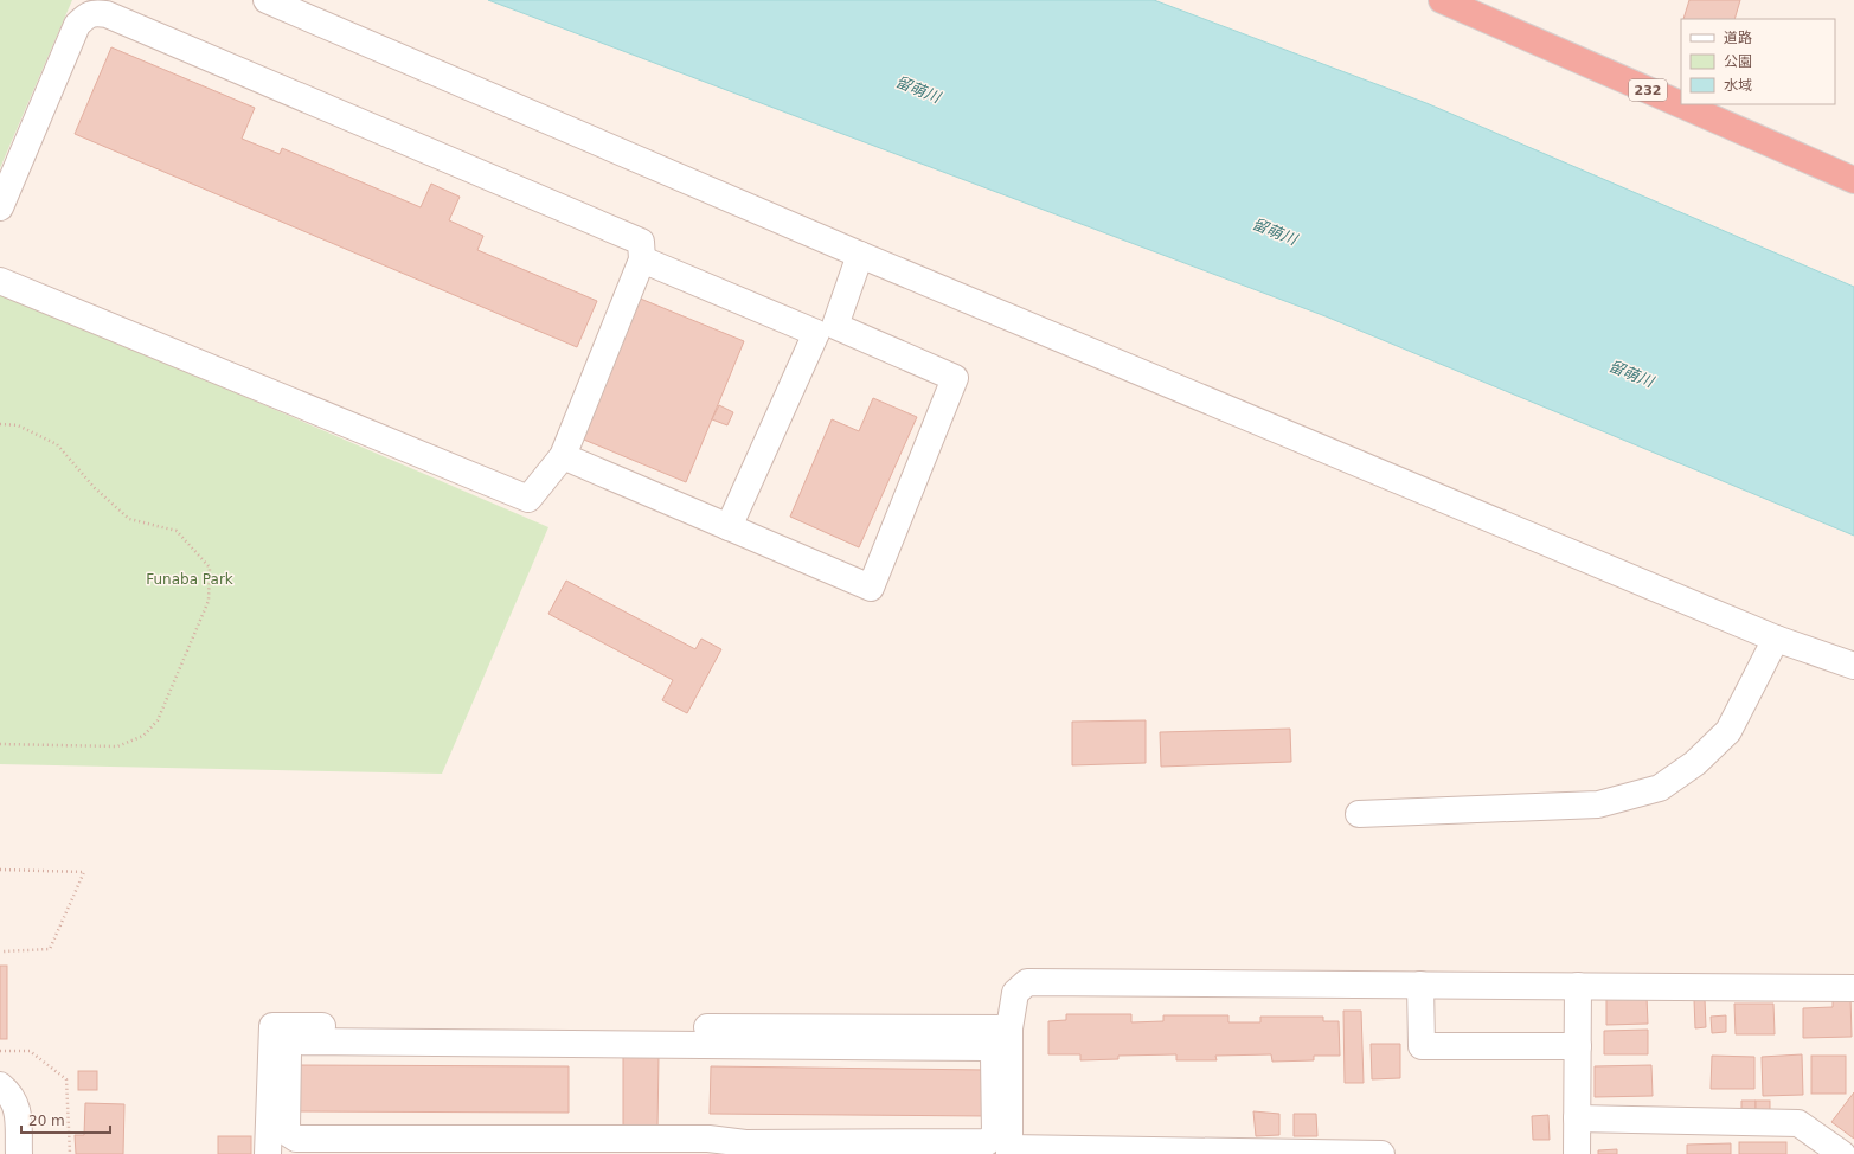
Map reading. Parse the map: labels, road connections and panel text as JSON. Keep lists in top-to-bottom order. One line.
{"streets":{"highway":["232"]},"water":["留萌川"],"parks":["Funaba Park"],"legend":["道路","公園","水域"],"scale_bar":"20 m"}
